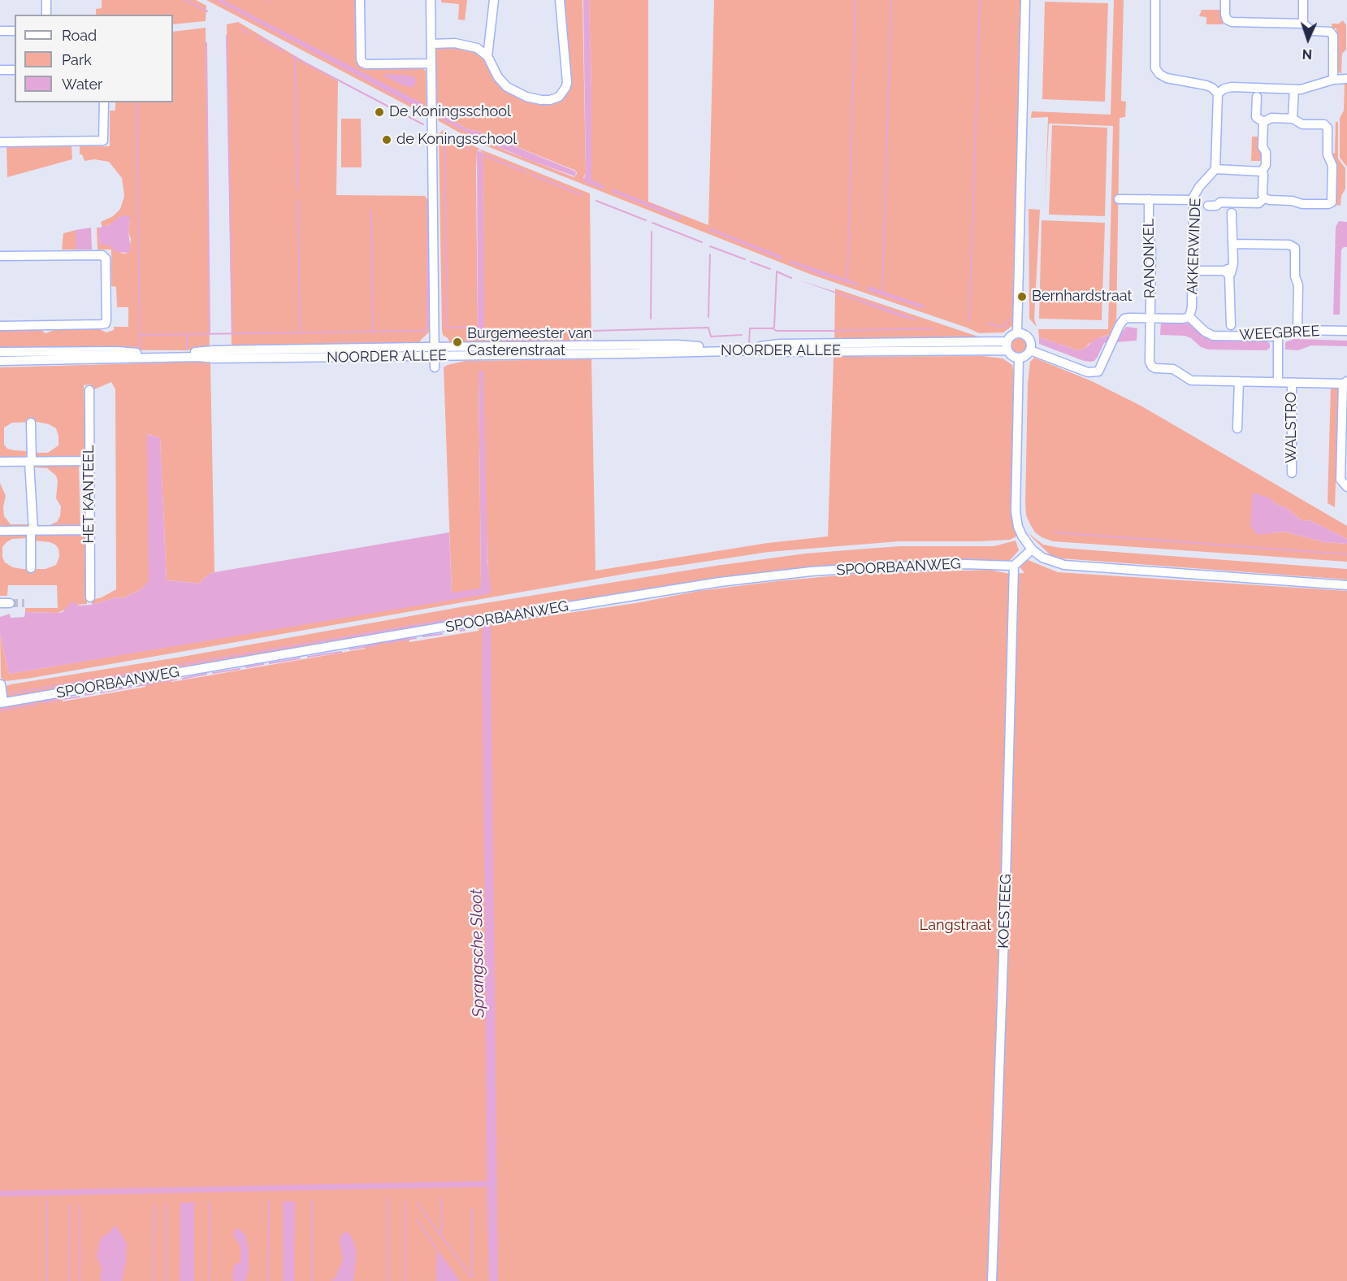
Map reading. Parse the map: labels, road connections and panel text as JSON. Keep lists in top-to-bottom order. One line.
{"streets":{"street":["AKKERWINDE","RANONKEL","WEEGBREE","NOORDER ALLEE","WALSTRO","HET KANTEEL","SPOORBAANWEG","KOESTEEG"]},"crossings":[["AKKERWINDE","WEEGBREE"],["RANONKEL","WALSTRO"],["SPOORBAANWEG","KOESTEEG"]],"water":["Sprangsche Sloot"],"parks":["Langstraat"],"places":["De Koningsschool","de Koningsschool","Bernhardstraat","Burgemeester van Casterenstraat"],"legend":["Road","Park","Water"],"north":"bottom"}
